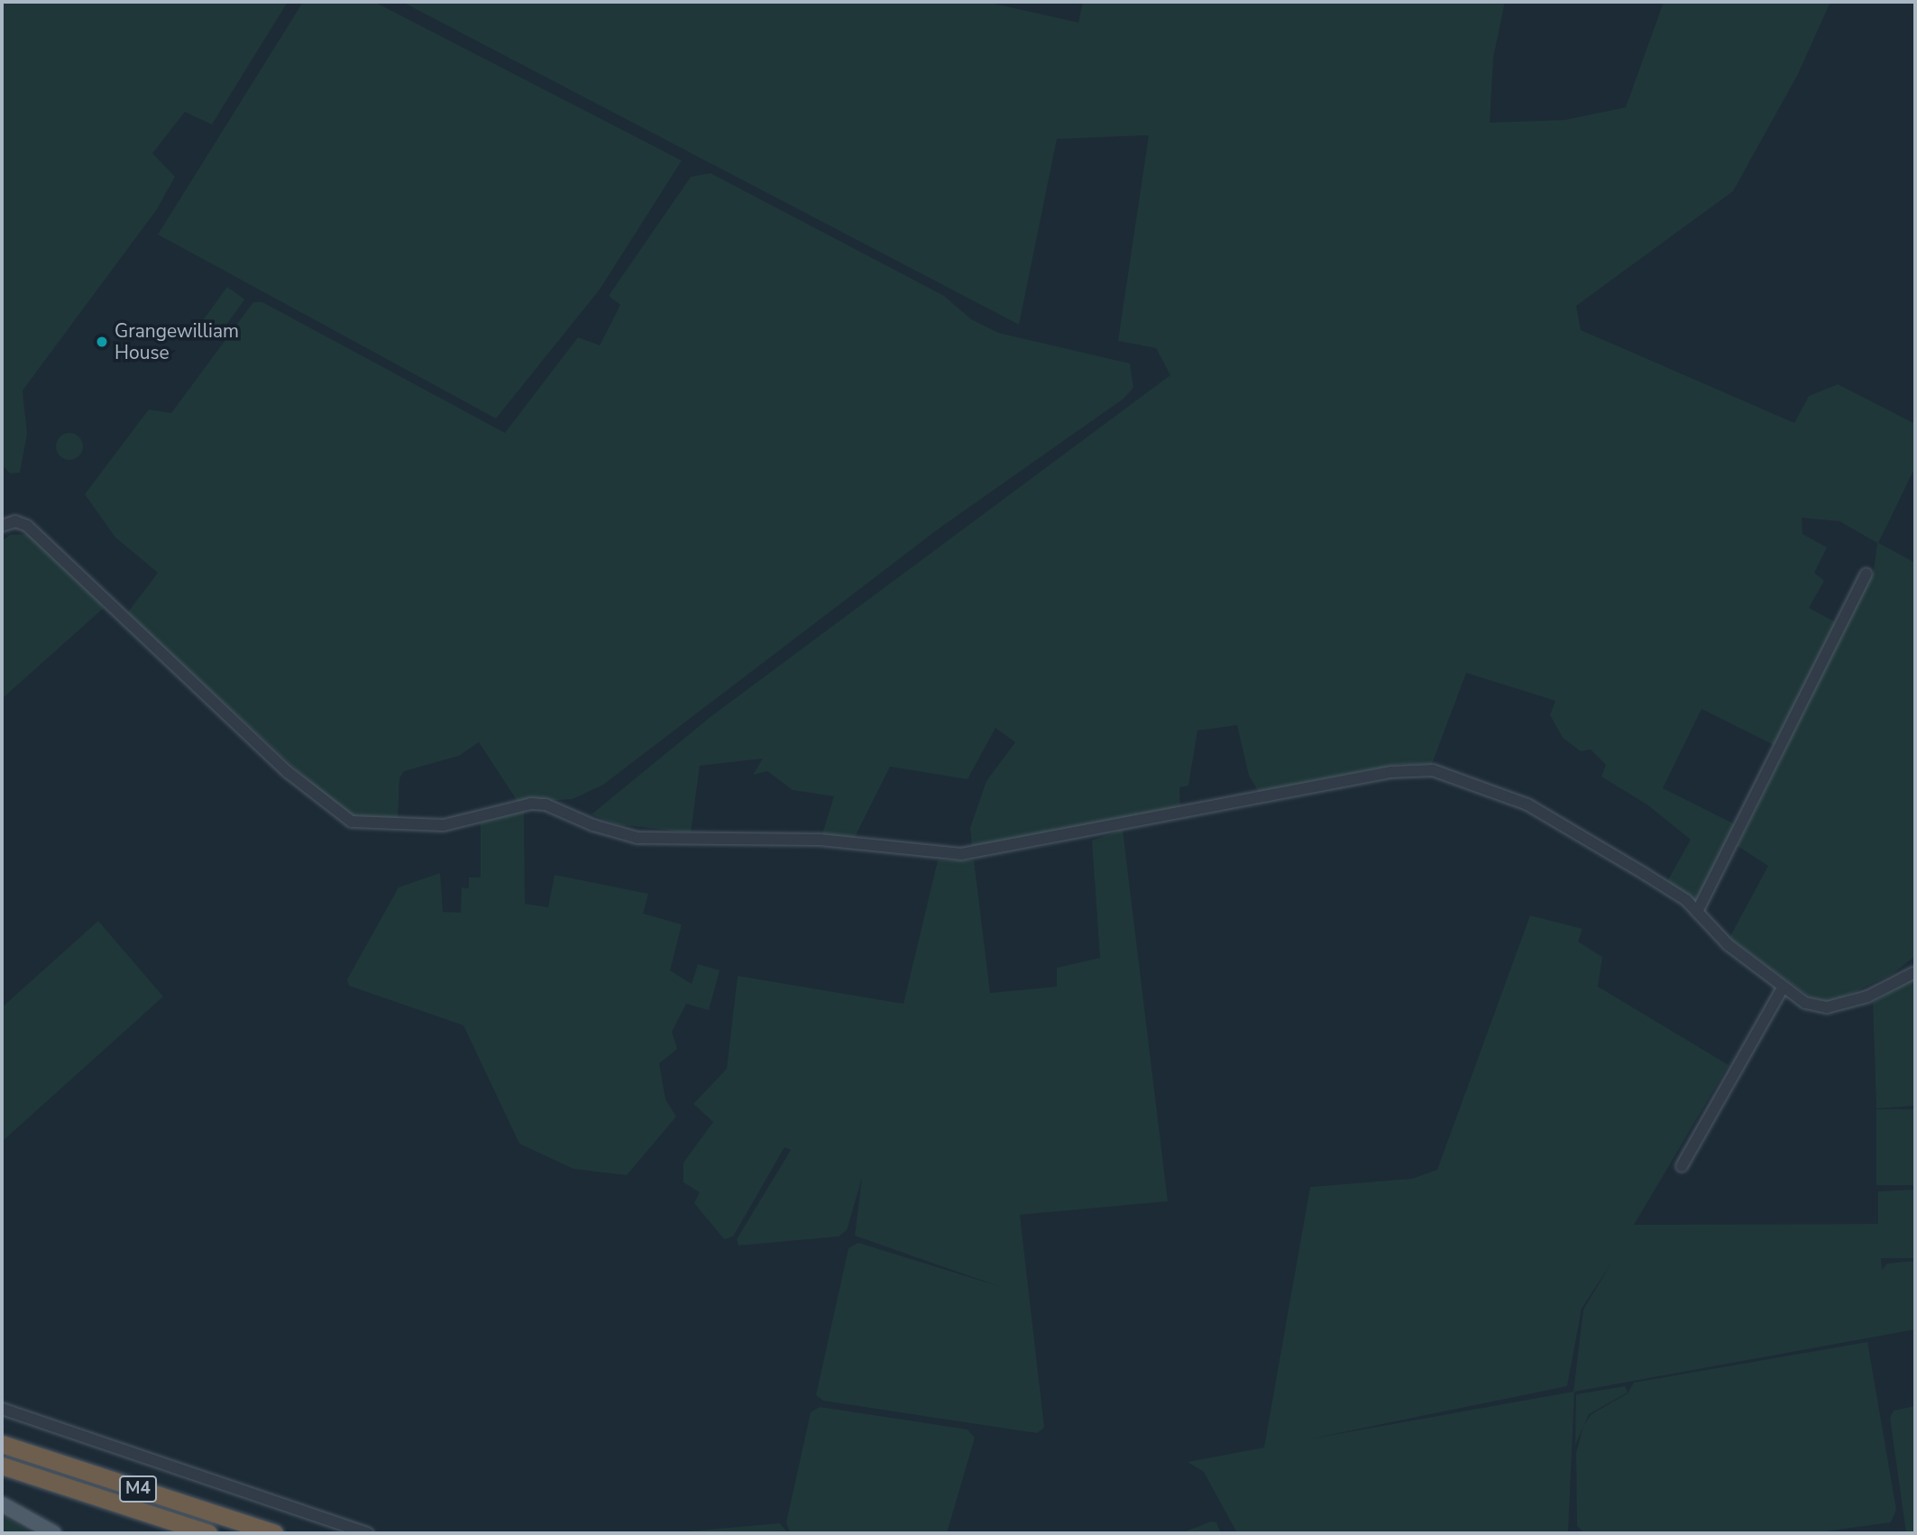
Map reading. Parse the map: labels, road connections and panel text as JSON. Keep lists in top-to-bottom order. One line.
{"streets":{"highway":["M4"]},"places":["Grangewilliam House"]}
